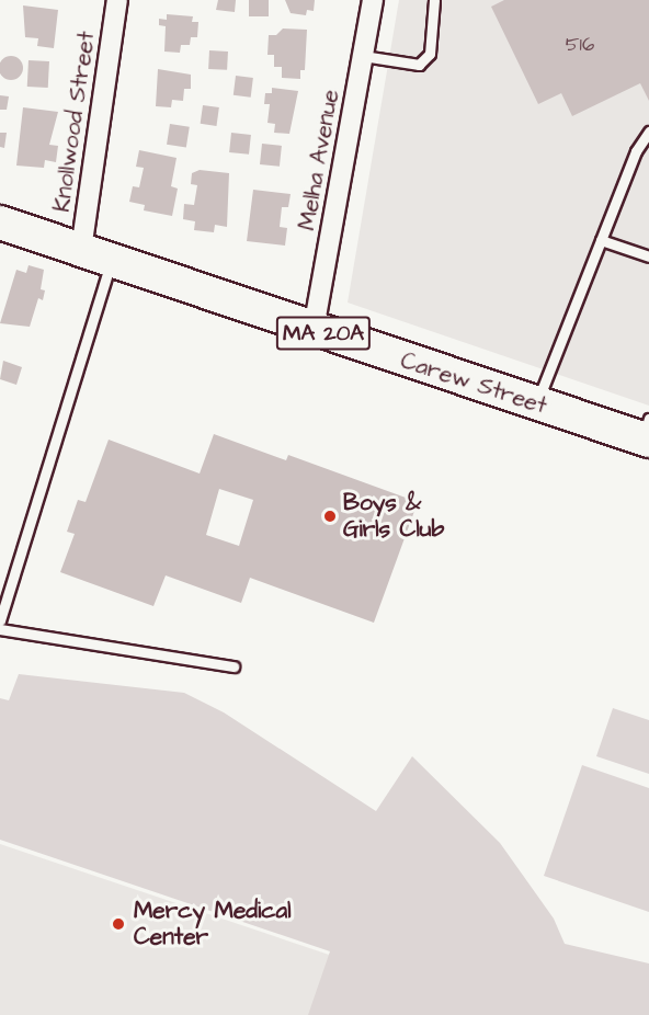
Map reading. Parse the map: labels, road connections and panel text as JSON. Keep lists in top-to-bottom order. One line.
{"streets":{"main road":["MA 20A","Carew Street"],"street":["Knollwood Street","Melha Avenue"]},"crossings":[["Knollwood Street","Carew Street"],["Melha Avenue","Carew Street"]],"places":["Boys & Girls Club","Mercy Medical Center"],"house_numbers":["516"]}
